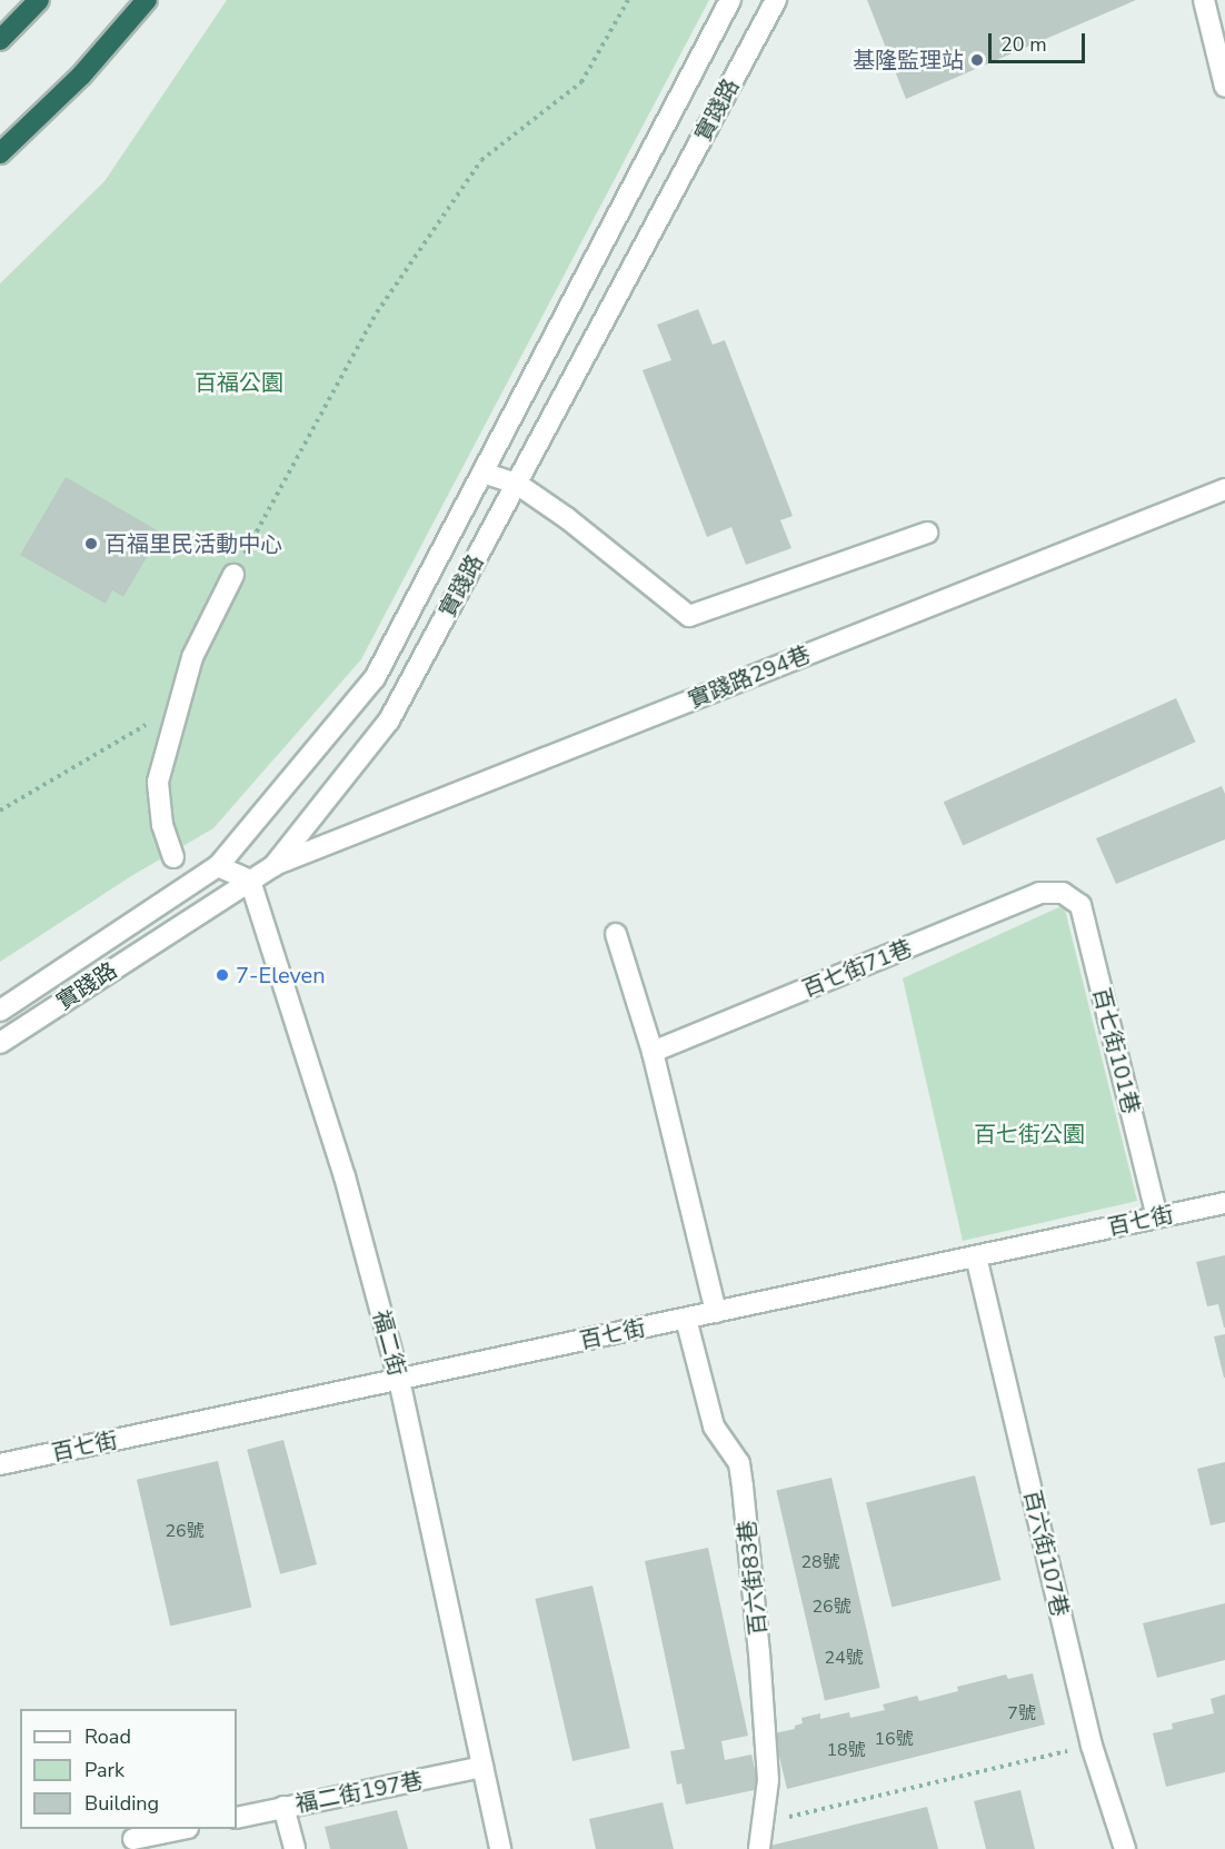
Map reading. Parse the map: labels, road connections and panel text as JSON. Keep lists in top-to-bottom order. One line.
{"streets":{"street":["實踐路","實踐路294巷","百七街71巷","百七街101巷","百七街","福二街","百六街107巷","百六街83巷","福二街197巷"]},"crossings":[["實踐路","實踐路294巷"],["實踐路","福二街"],["百七街71巷","百七街101巷"],["百七街101巷","百七街"],["百七街","福二街"],["百七街","百六街107巷"],["百七街","百六街83巷"],["福二街","福二街197巷"]],"parks":["百福公園","百七街公園"],"places":["基隆監理站","百福里民活動中心","7-Eleven"],"house_numbers":["26號","28號","26號","24號","7號","16號","18號"],"legend":["Road","Park","Building"],"scale_bar":"20 m"}
